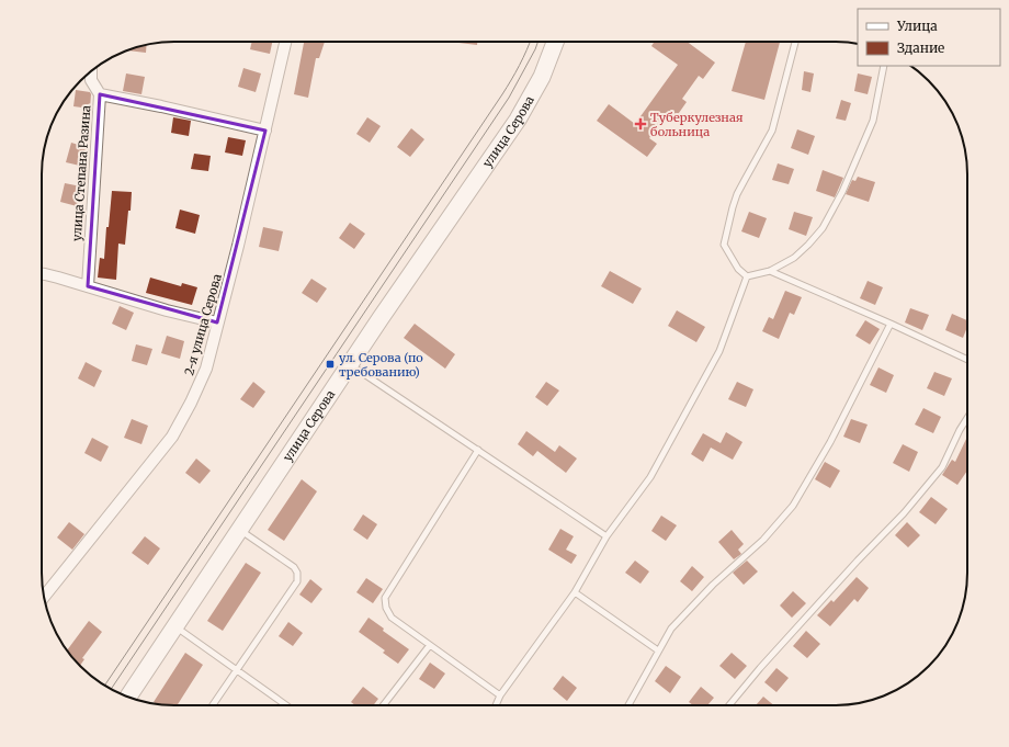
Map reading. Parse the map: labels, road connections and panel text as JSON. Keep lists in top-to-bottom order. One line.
{"streets":{"main road":["улица Серова"],"street":["улица Степана Разина","2-я улица Серова"]},"places":{"health":["Туберкулезная больница"],"transit":["ул. Серова (по требованию)"]},"legend":["Улица","Здание"]}
